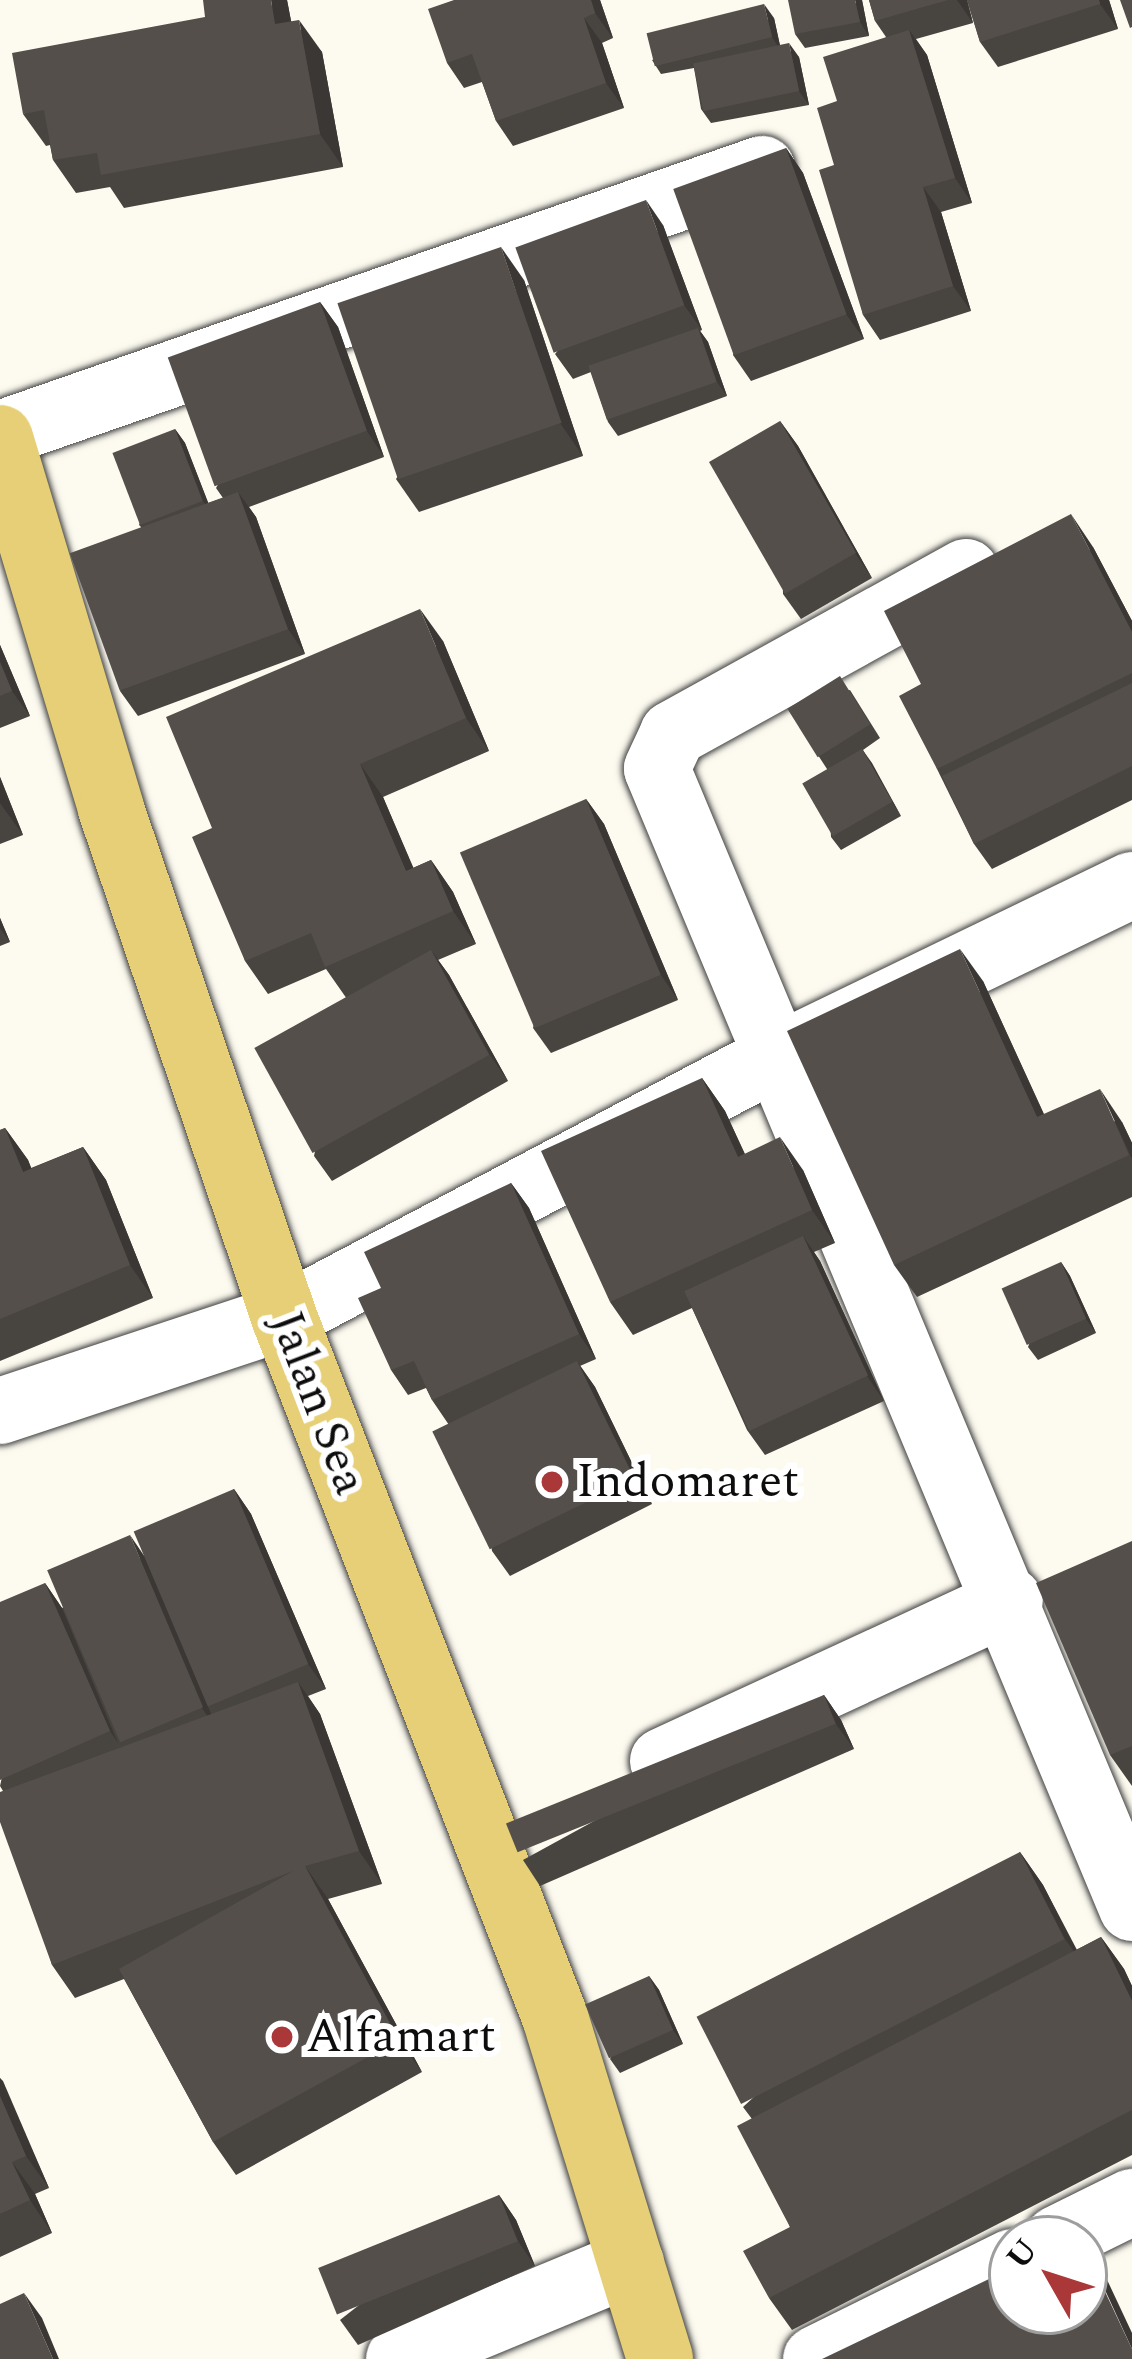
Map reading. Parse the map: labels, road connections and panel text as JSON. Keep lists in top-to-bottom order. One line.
{"streets":{"main road":["Jalan Sea"]},"places":["Indomaret","Alfamart"],"north":"top left"}
